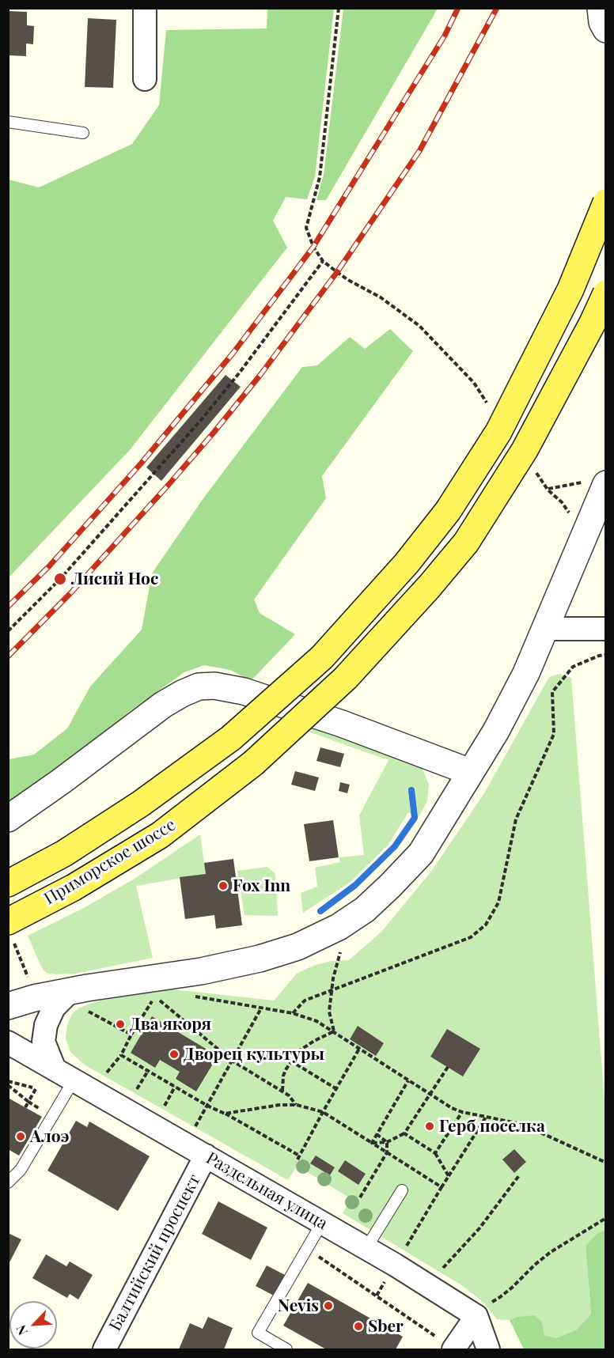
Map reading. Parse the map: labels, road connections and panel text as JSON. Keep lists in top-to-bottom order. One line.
{"streets":{"main road":["Приморское шоссе"],"street":["Раздельная улица","Балтийский проспект"]},"crossings":[["Раздельная улица","Балтийский проспект"]],"places":["Лисий Нос","Fox Inn","Два якоря","Дворец культуры","Герб поселка","Алоэ","Nevis","Sber"],"north":"bottom left"}
